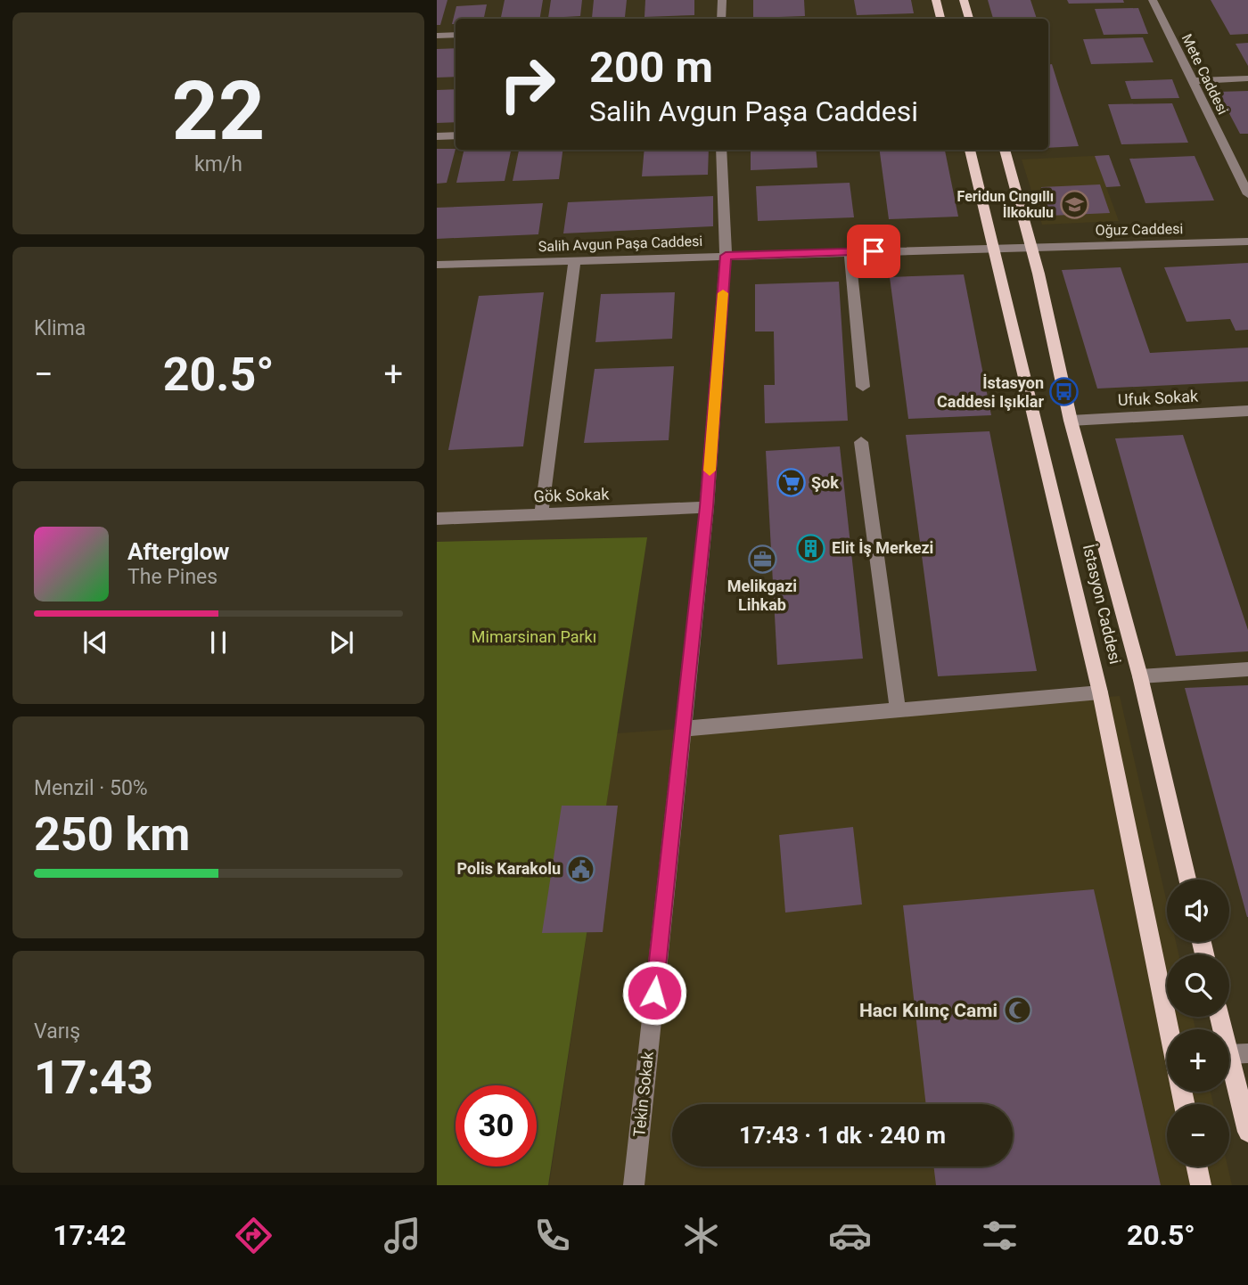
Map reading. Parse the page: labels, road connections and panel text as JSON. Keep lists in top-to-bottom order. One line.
{"streets":{"main road":["İstasyon Caddesi"],"street":["Mete Caddesi","Oğuz Caddesi","Salih Avgun Paşa Caddesi","Ufuk Sokak","Gök Sokak","Tekin Sokak"]},"crossings":[["Oğuz Caddesi","Salih Avgun Paşa Caddesi"],["Oğuz Caddesi","İstasyon Caddesi"],["Salih Avgun Paşa Caddesi","İstasyon Caddesi"],["Salih Avgun Paşa Caddesi","Tekin Sokak"],["Ufuk Sokak","İstasyon Caddesi"],["Gök Sokak","Tekin Sokak"]],"parks":["Mimarsinan Parkı"],"places":{"school or university":["Feridun Cıngıllı İlkokulu"],"bus stop":["İstasyon Caddesi Işıklar"],"supermarket":["Şok"],"building":["Elit İş Merkezi"],"office":["Melikgazi Lihkab"],"public building":["Polis Karakolu"],"mosque":["Hacı Kılınç Cami"]},"page":{"tile":[["22","km/h"],"Klima",["Menzil · 50%","250 km"],["Varış","17:43"]],"turn":["200 m","Salih Avgun Paşa Caddesi"],"heat":["−","20.5°","+"],"song":["Afterglow","The Pines"],"map_buttons":["+","−"],"limit":"30","trip":"17:43 · 1 dk · 240 m","tabs":["17:42","20.5°"]}}
